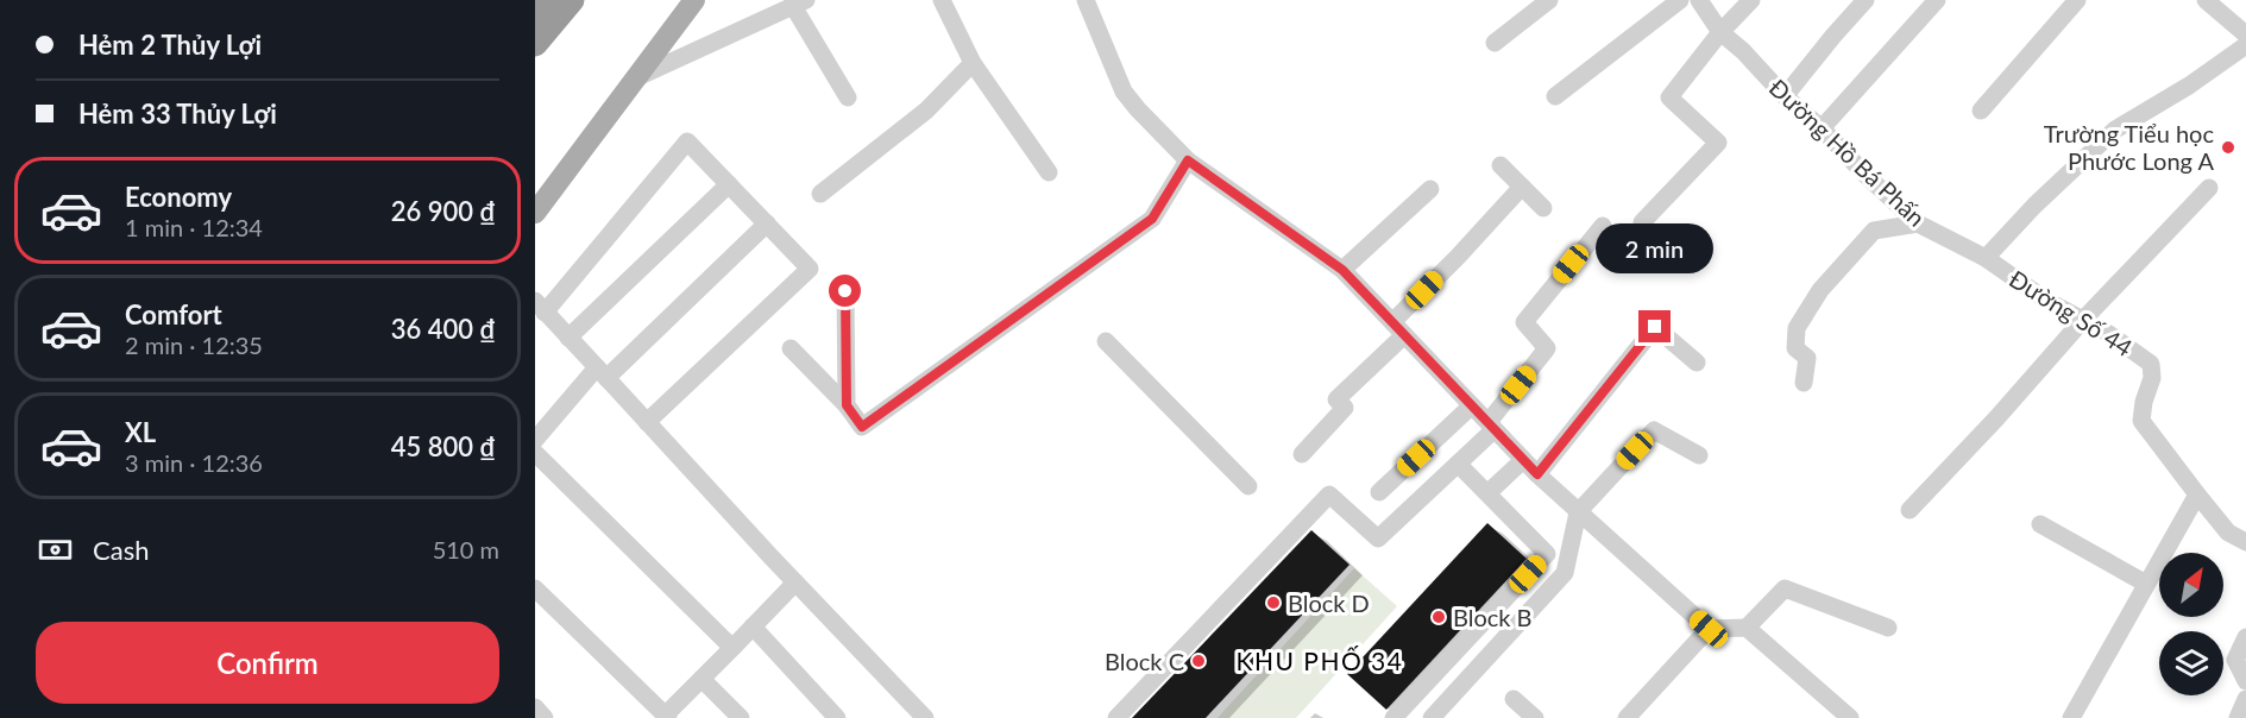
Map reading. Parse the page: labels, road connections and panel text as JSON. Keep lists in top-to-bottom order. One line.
{"streets":{"street":["Đường Hồ Bá Phấn","Đường Số 44"]},"crossings":[["Đường Hồ Bá Phấn","Đường Số 44"]],"districts":["KHU PHỐ 34"],"places":["Trường Tiểu học Phước Long A","Block D","Block B","Block C"],"north":"top right","page":{"banner":["Hẻm 2 Thủy Lợi","Hẻm 33 Thủy Lợi"],"list":[{"name":"Economy","note":"1 min · 12:34","value":"26 900 ₫"},{"name":"Comfort","note":"2 min · 12:35","value":"36 400 ₫"},{"name":"XL","note":"3 min · 12:36","value":"45 800 ₫"}],"bubble":"2 min","pay":["Cash","510 m"],"buttons":"Confirm"}}
